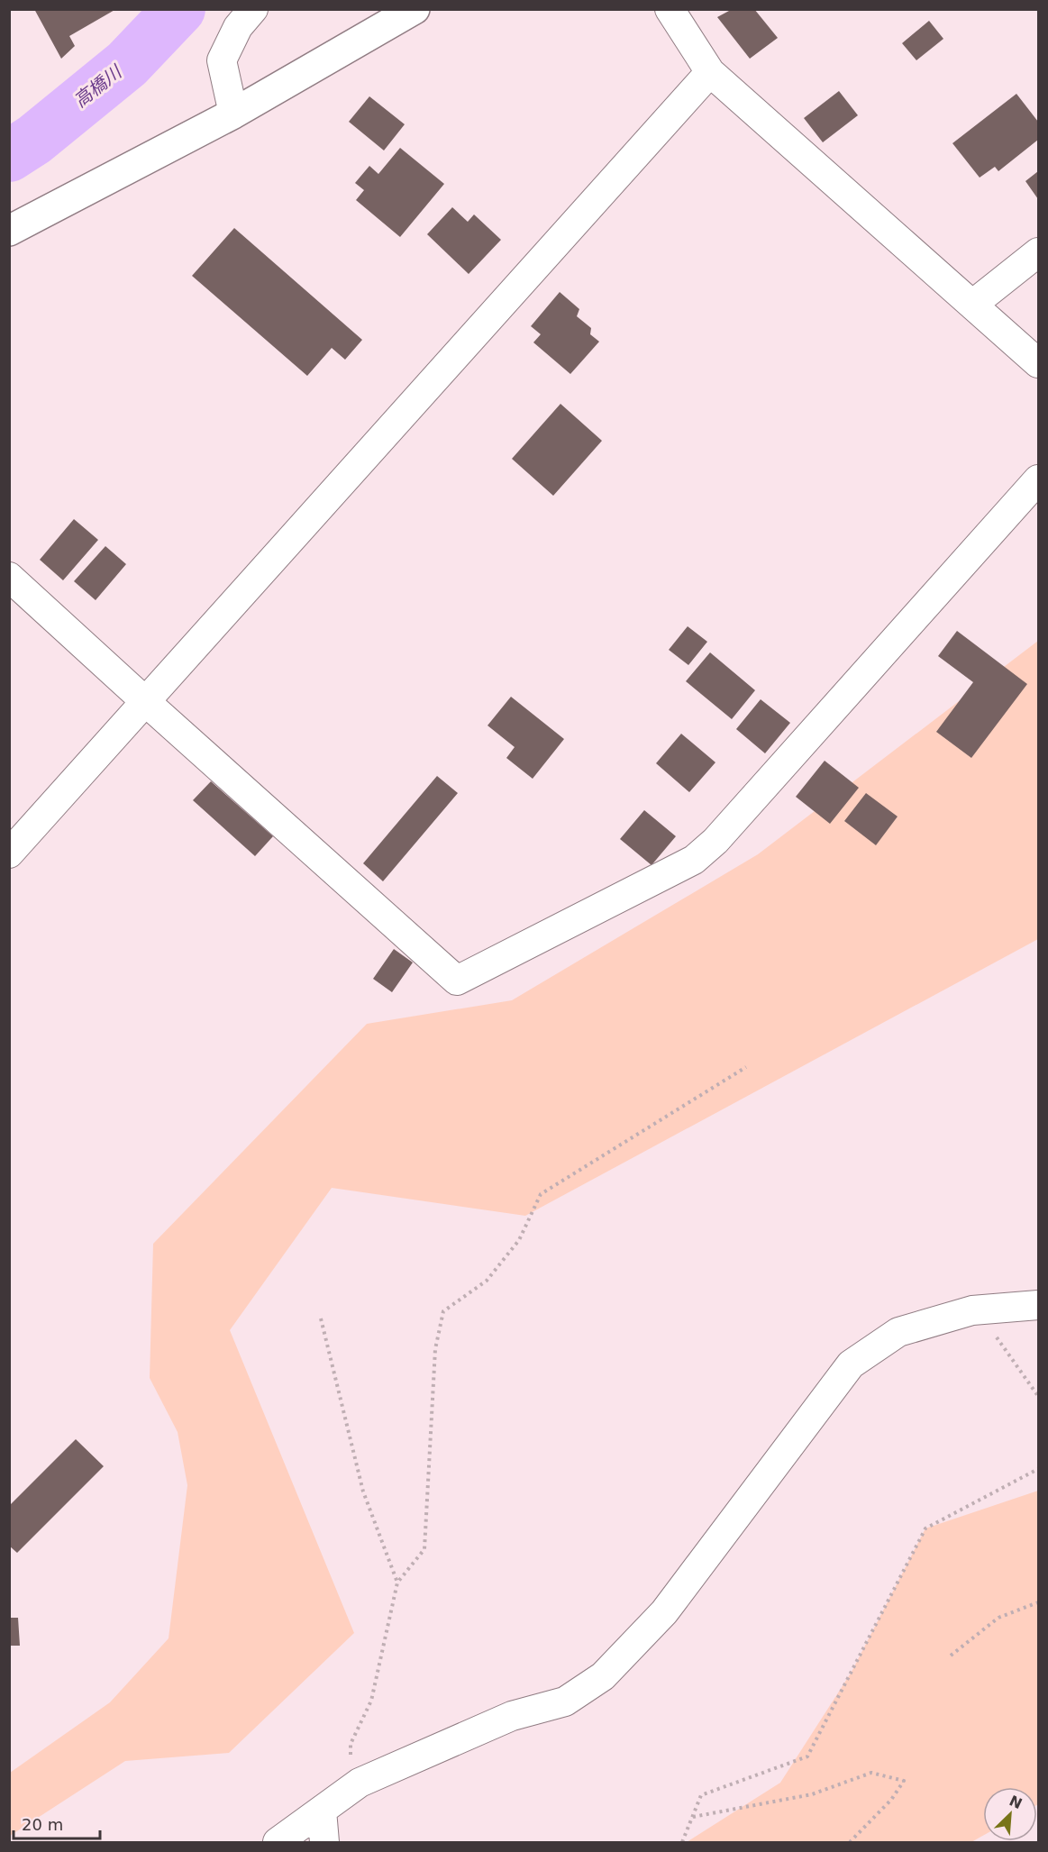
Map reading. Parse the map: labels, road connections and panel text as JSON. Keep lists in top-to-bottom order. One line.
{"water":["高橋川"],"scale_bar":"20 m","north":"top right"}
